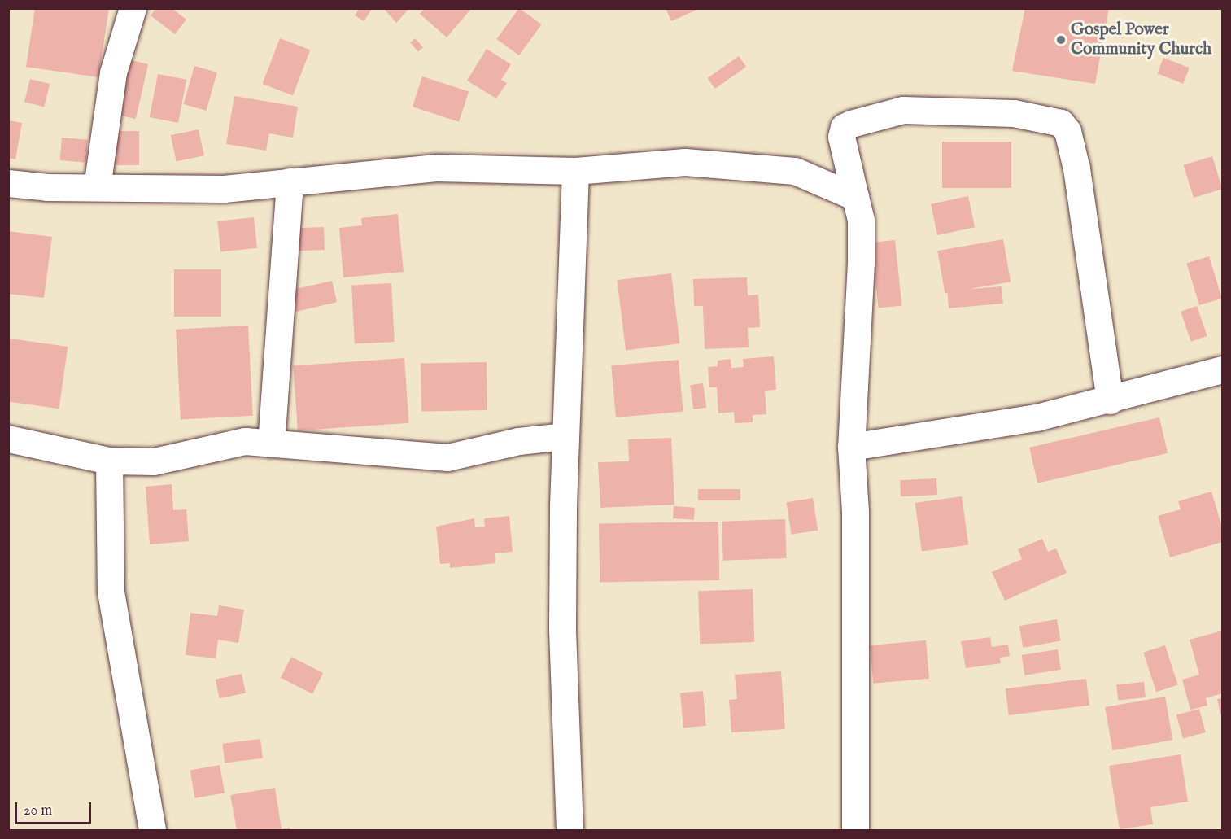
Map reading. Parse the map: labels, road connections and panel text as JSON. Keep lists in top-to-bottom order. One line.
{"places":["Gospel Power Community Church"],"scale_bar":"20 m"}
